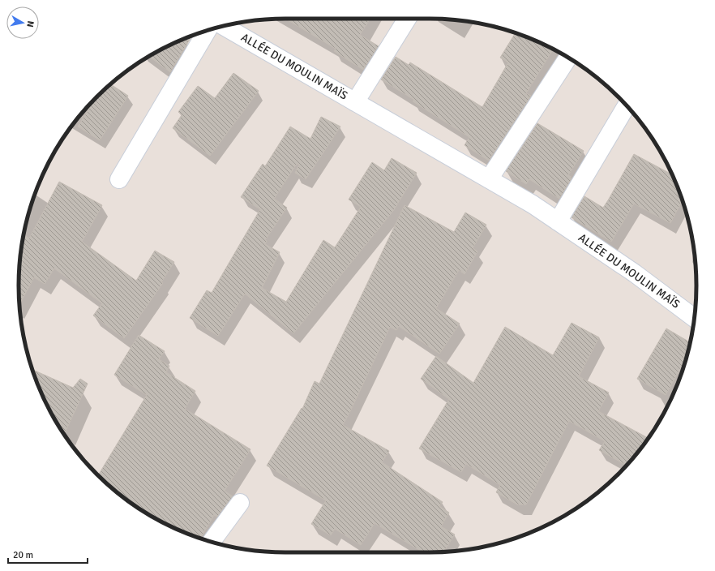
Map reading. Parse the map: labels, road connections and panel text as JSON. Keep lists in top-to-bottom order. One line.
{"streets":{"street":["ALLÉE DU MOULIN MAÏS"]},"scale_bar":"20 m","north":"right"}
